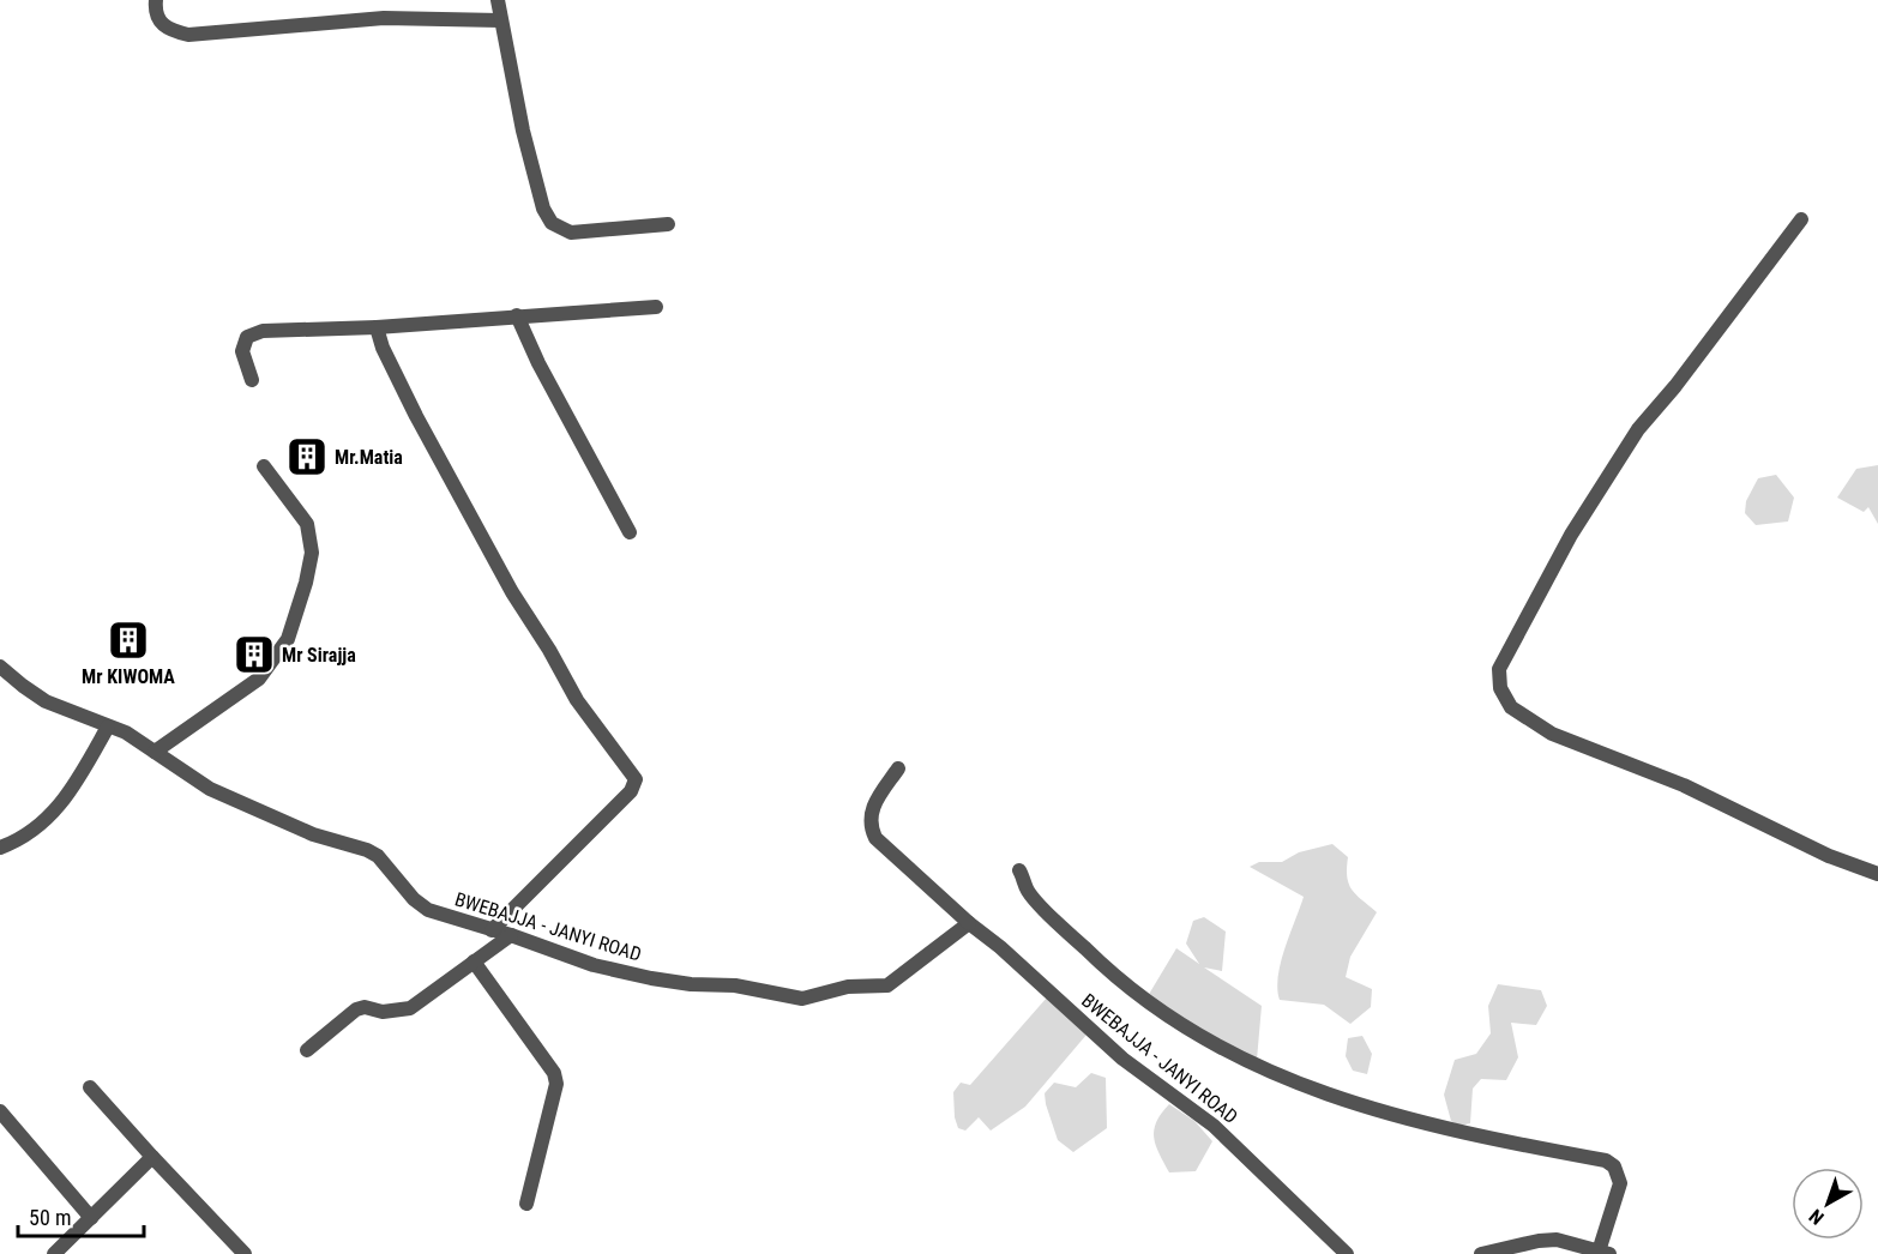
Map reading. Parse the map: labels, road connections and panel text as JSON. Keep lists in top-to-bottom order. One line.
{"streets":{"street":["BWEBAJJA - JANYI ROAD"]},"places":{"building":["Mr.Matia","Mr KIWOMA","Mr Sirajja"]},"scale_bar":"50 m","north":"bottom left"}
